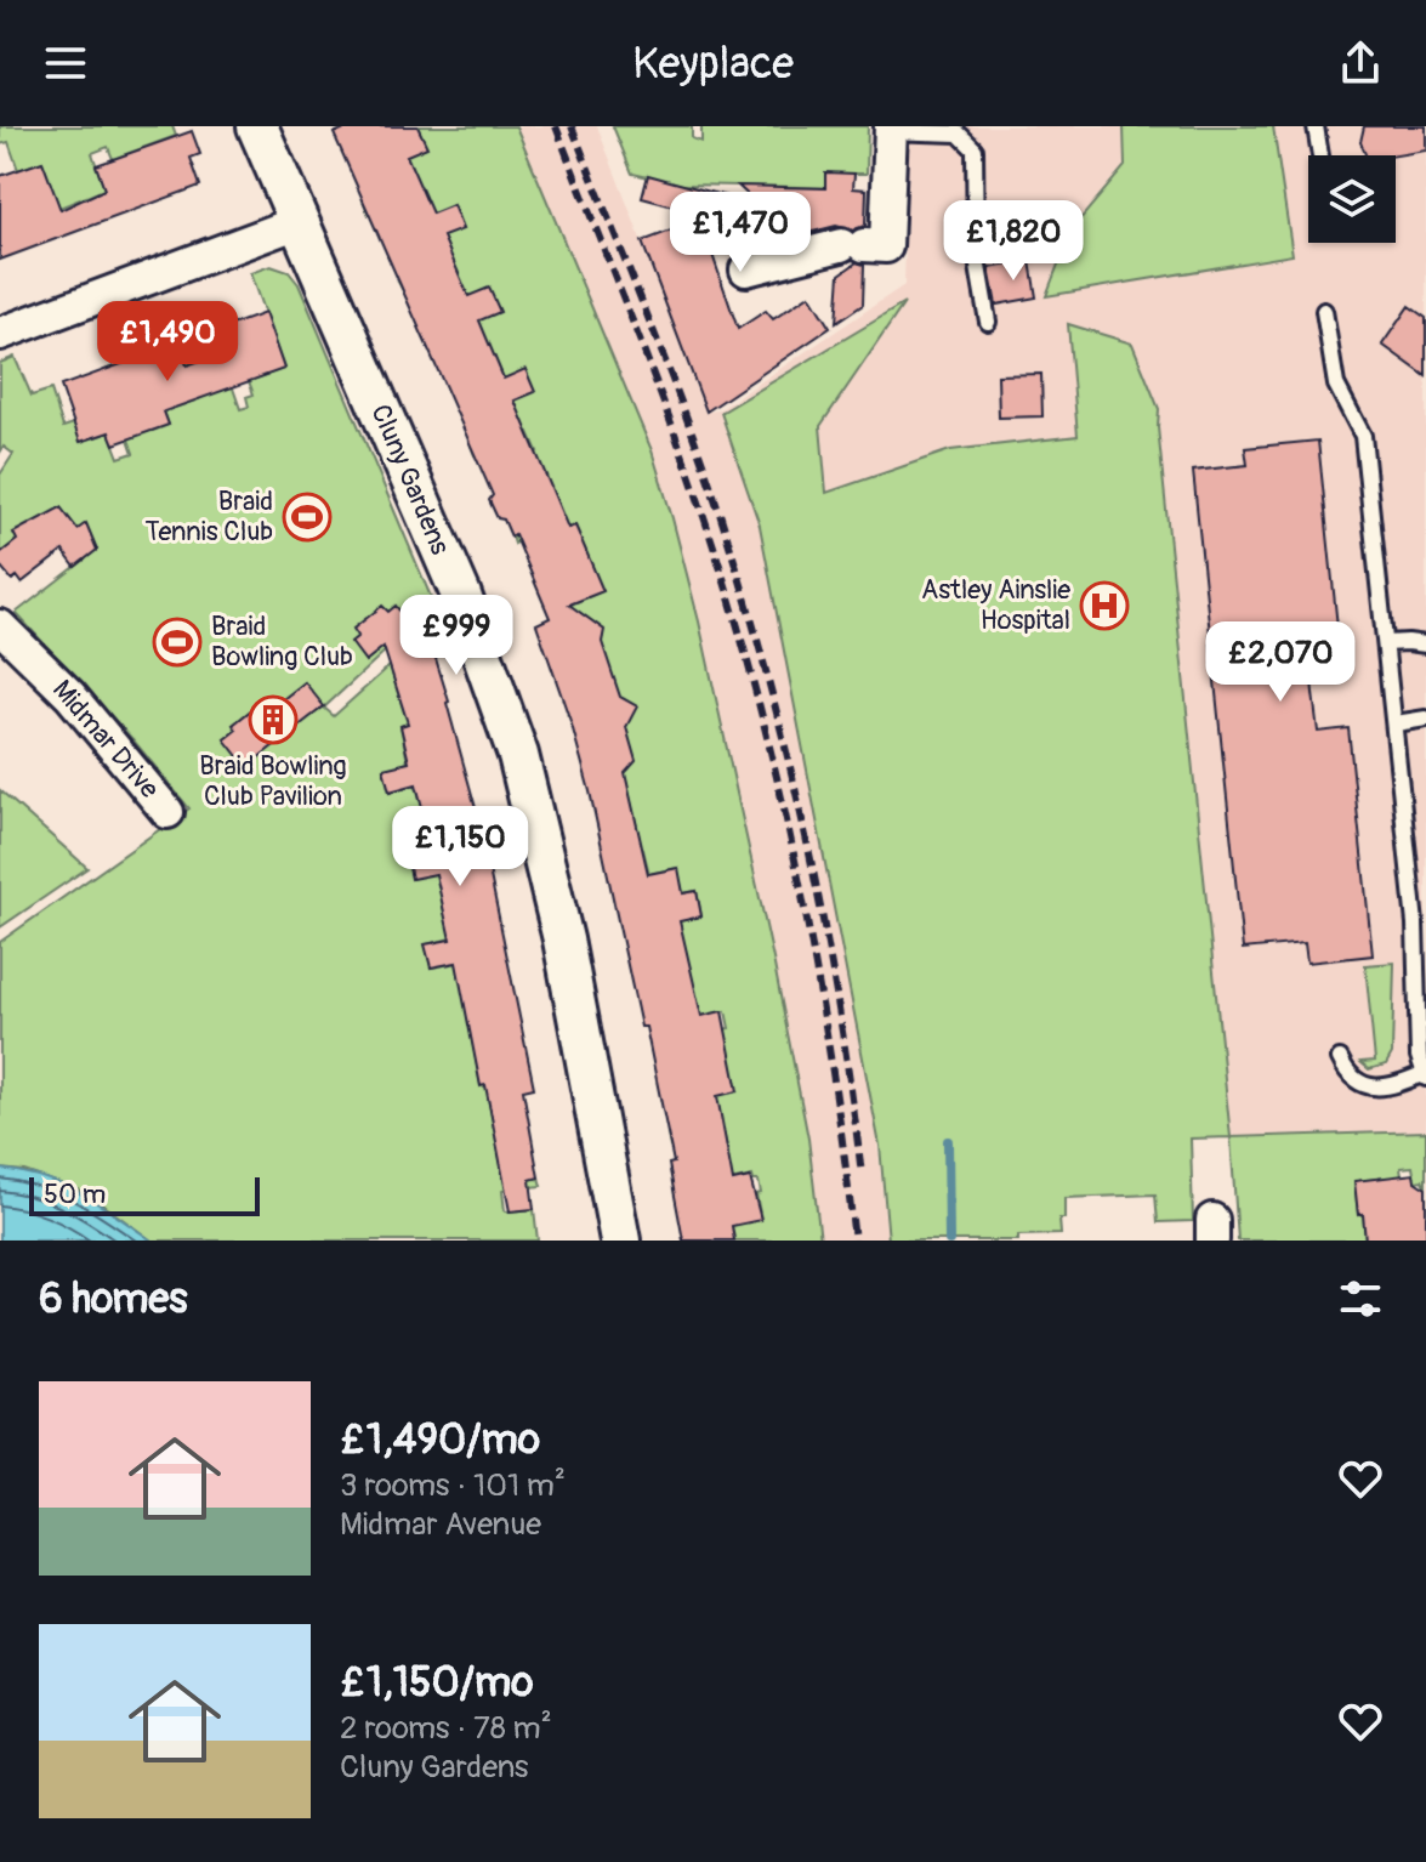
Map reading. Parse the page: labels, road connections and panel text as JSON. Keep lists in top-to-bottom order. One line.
{"streets":{"street":["Cluny Gardens","Midmar Drive"]},"places":{"sports":["Braid Tennis Club","Braid Bowling Club"],"hospital":["Astley Ainslie Hospital"],"building":["Braid Bowling Club Pavilion"]},"scale_bar":"50 m","page":{"header":"Keyplace","price":["£1,470","£1,820","£1,490","£999","£2,070","£1,150"],"scale":"50 m","heading":"6 homes","list":[{"name":"£1,490/mo","note":"3 rooms · 101 m² · Midmar Avenue"},{"name":"£1,150/mo","note":"2 rooms · 78 m² · Cluny Gardens"}]}}
